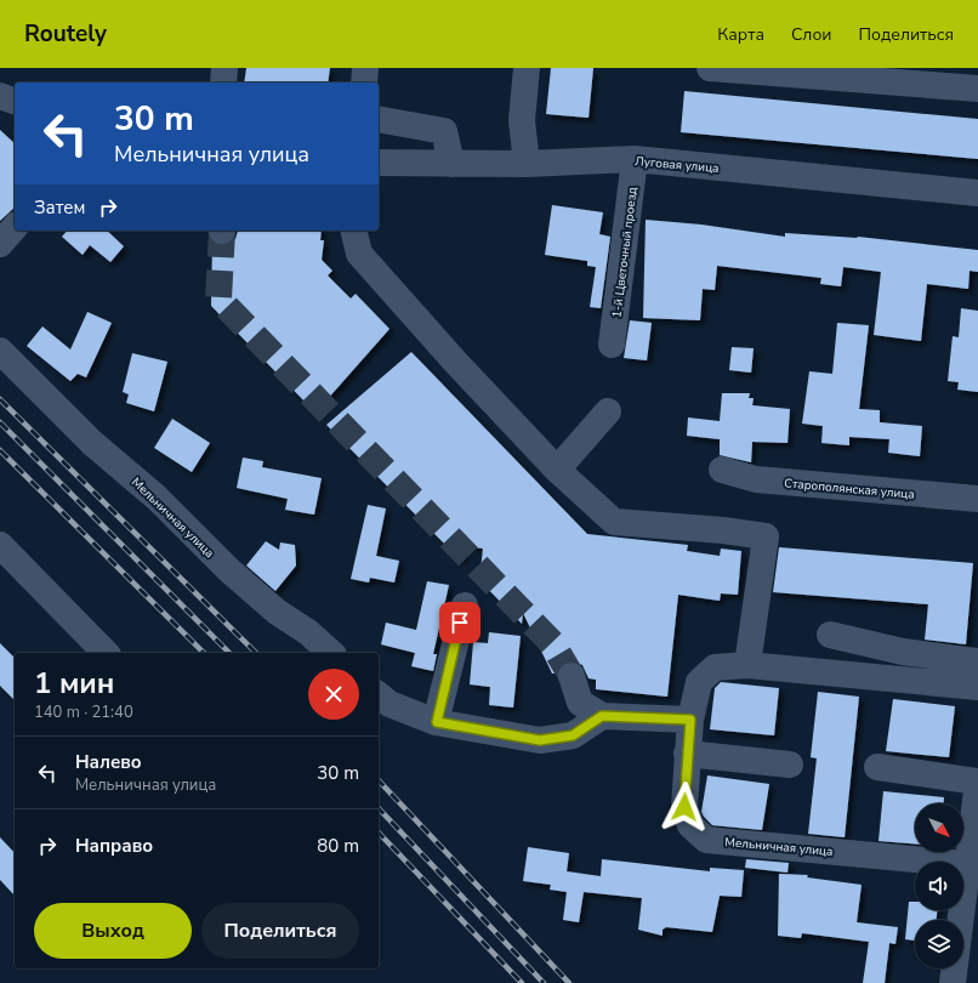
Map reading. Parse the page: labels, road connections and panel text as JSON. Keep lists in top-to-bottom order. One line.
{"streets":{"street":["Луговая улица","1-й Цветочный проезд","Старополянская улица","Мельничная улица"]},"crossings":[["Луговая улица","1-й Цветочный проезд"]],"north":"bottom right","page":{"header":"Routely","nav":["Карта","Слои","Поделиться"],"turn":["30 m","Мельничная улица"],"then":"Затем","heading":["1 мин","140 m · 21:40"],"list":[{"name":"Налево","note":"Мельничная улица","value":"30 m"},{"name":"Направо","value":"80 m"}],"buttons":["Выход","Поделиться"]}}
